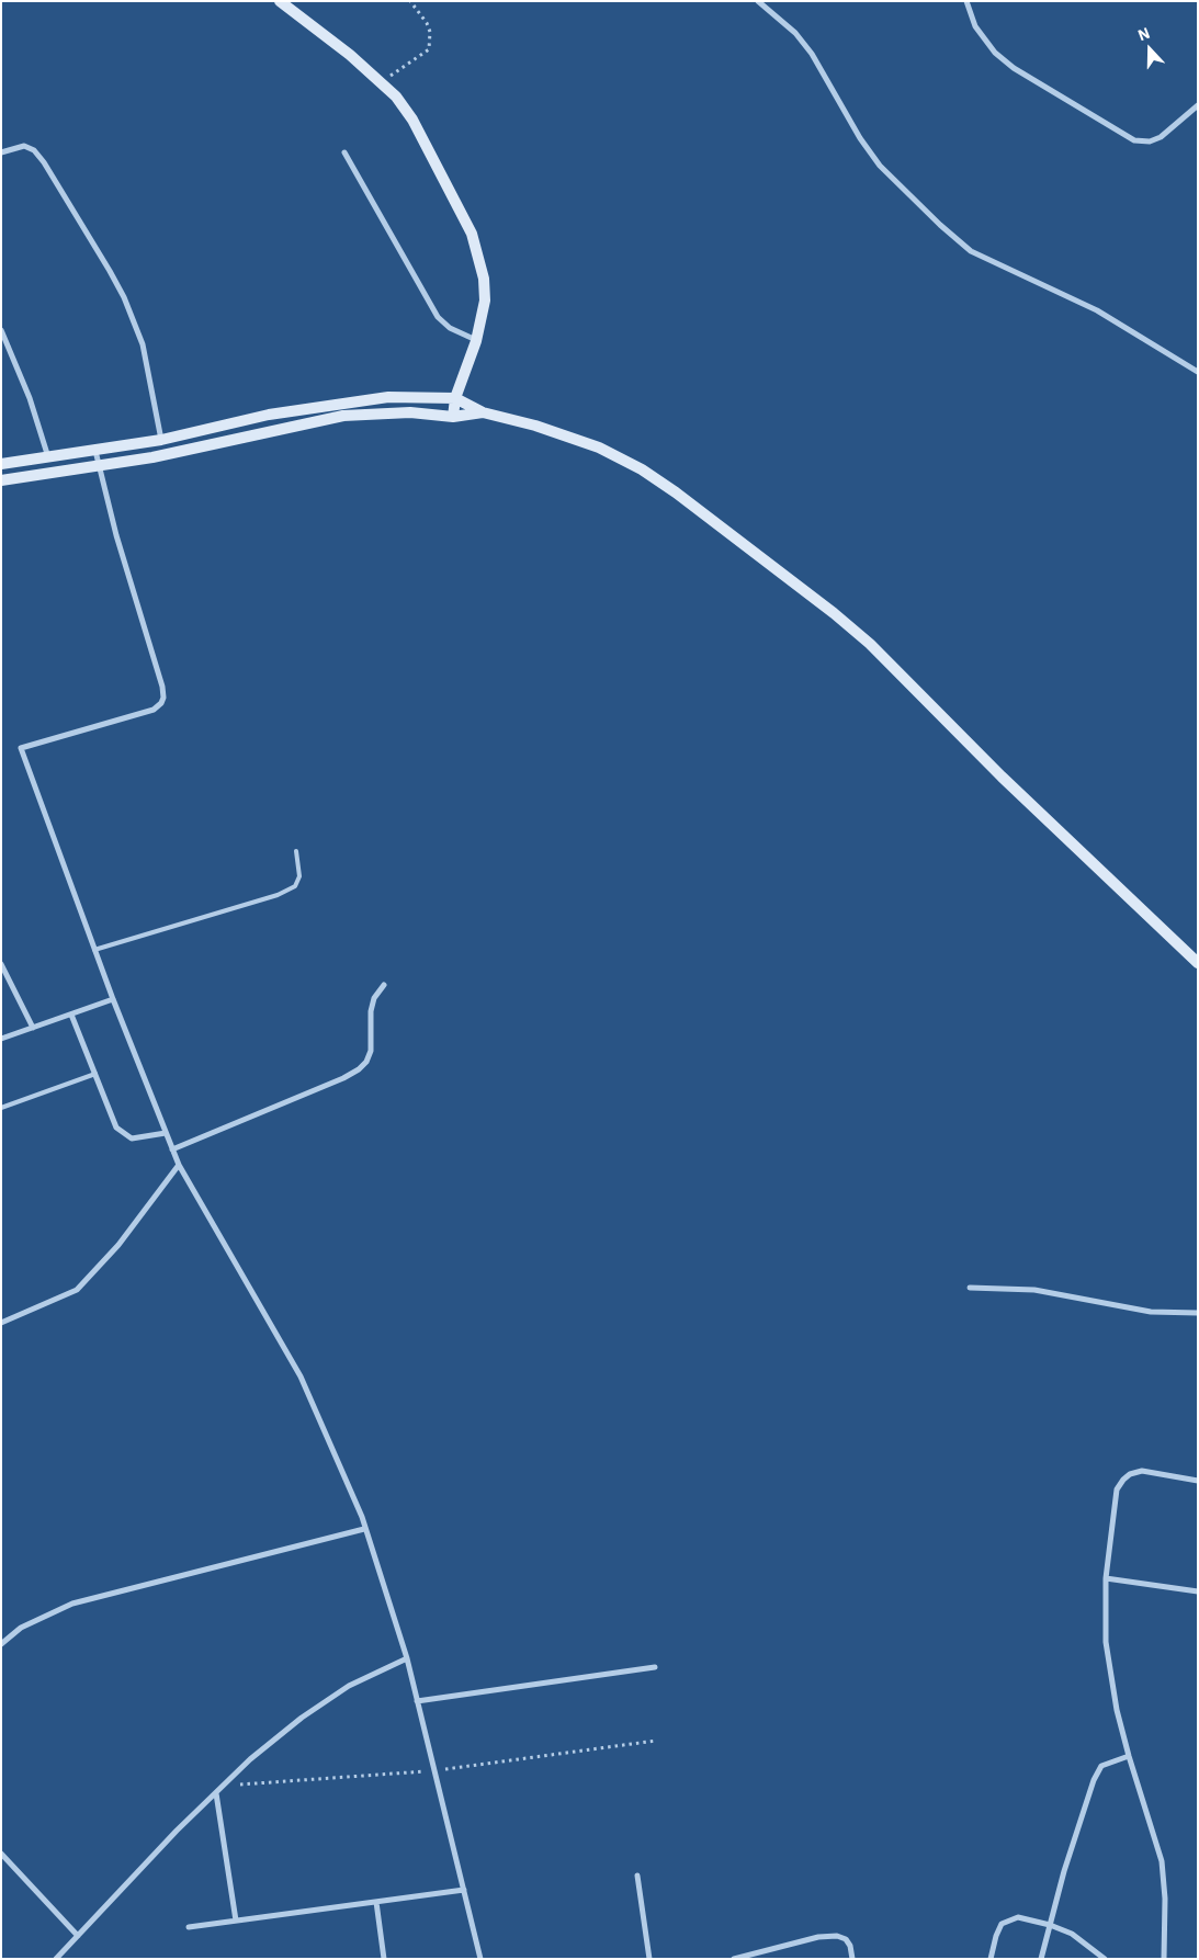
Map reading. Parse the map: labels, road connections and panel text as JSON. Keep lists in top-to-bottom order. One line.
{"north":"top"}
